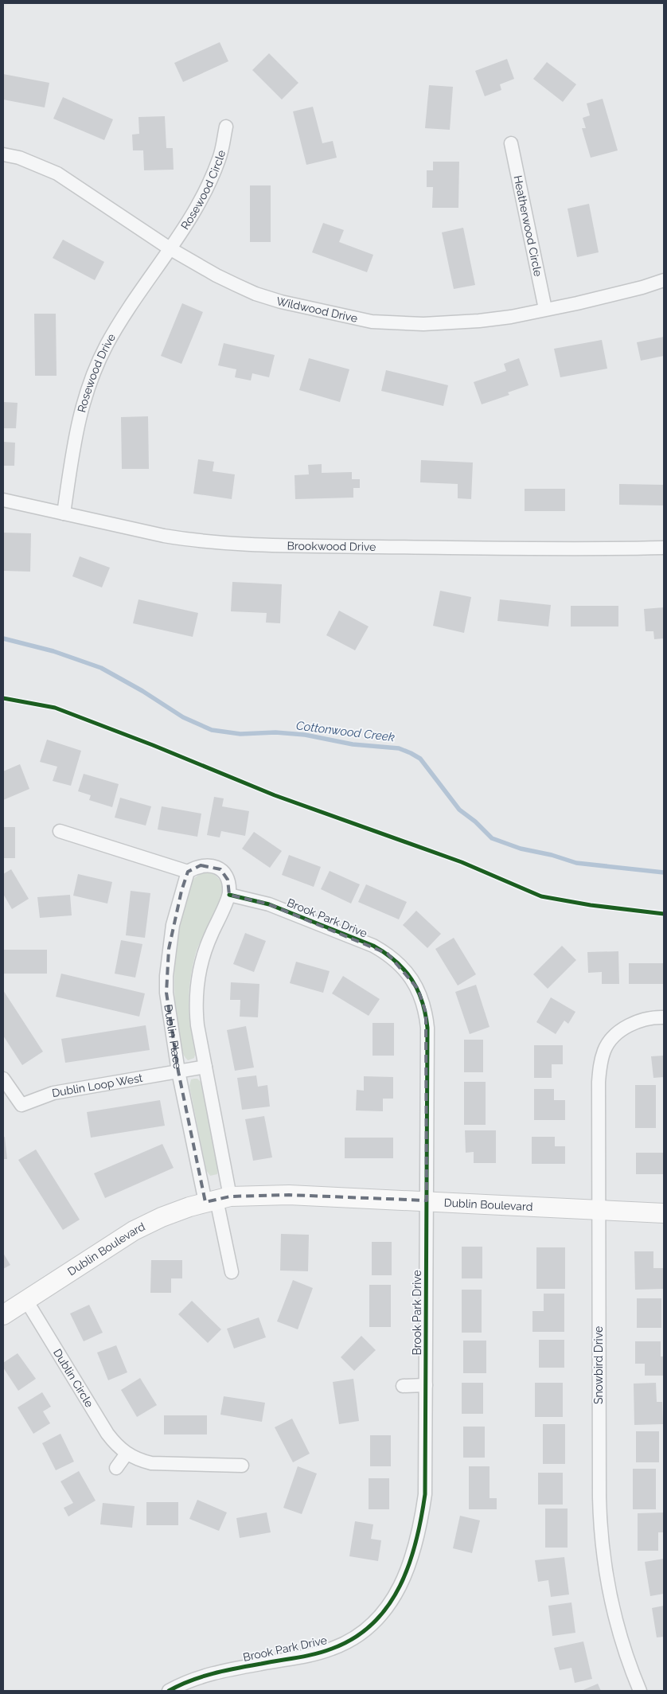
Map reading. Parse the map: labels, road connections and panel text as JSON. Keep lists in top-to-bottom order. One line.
{"streets":{"main road":["Dublin Boulevard"],"street":["Rosewood Circle","Heatherwood Circle","Wildwood Drive","Rosewood Drive","Brookwood Drive","Brook Park Drive","Dublin Place","Dublin Loop West","Snowbird Drive","Dublin Circle"]},"crossings":[["Rosewood Circle","Wildwood Drive"],["Rosewood Circle","Rosewood Drive"],["Heatherwood Circle","Wildwood Drive"],["Wildwood Drive","Rosewood Drive"],["Rosewood Drive","Brookwood Drive"],["Brook Park Drive","Dublin Boulevard"],["Dublin Place","Dublin Loop West"],["Dublin Place","Dublin Boulevard"],["Dublin Boulevard","Snowbird Drive"],["Dublin Boulevard","Dublin Circle"]],"water":["Cottonwood Creek"]}
